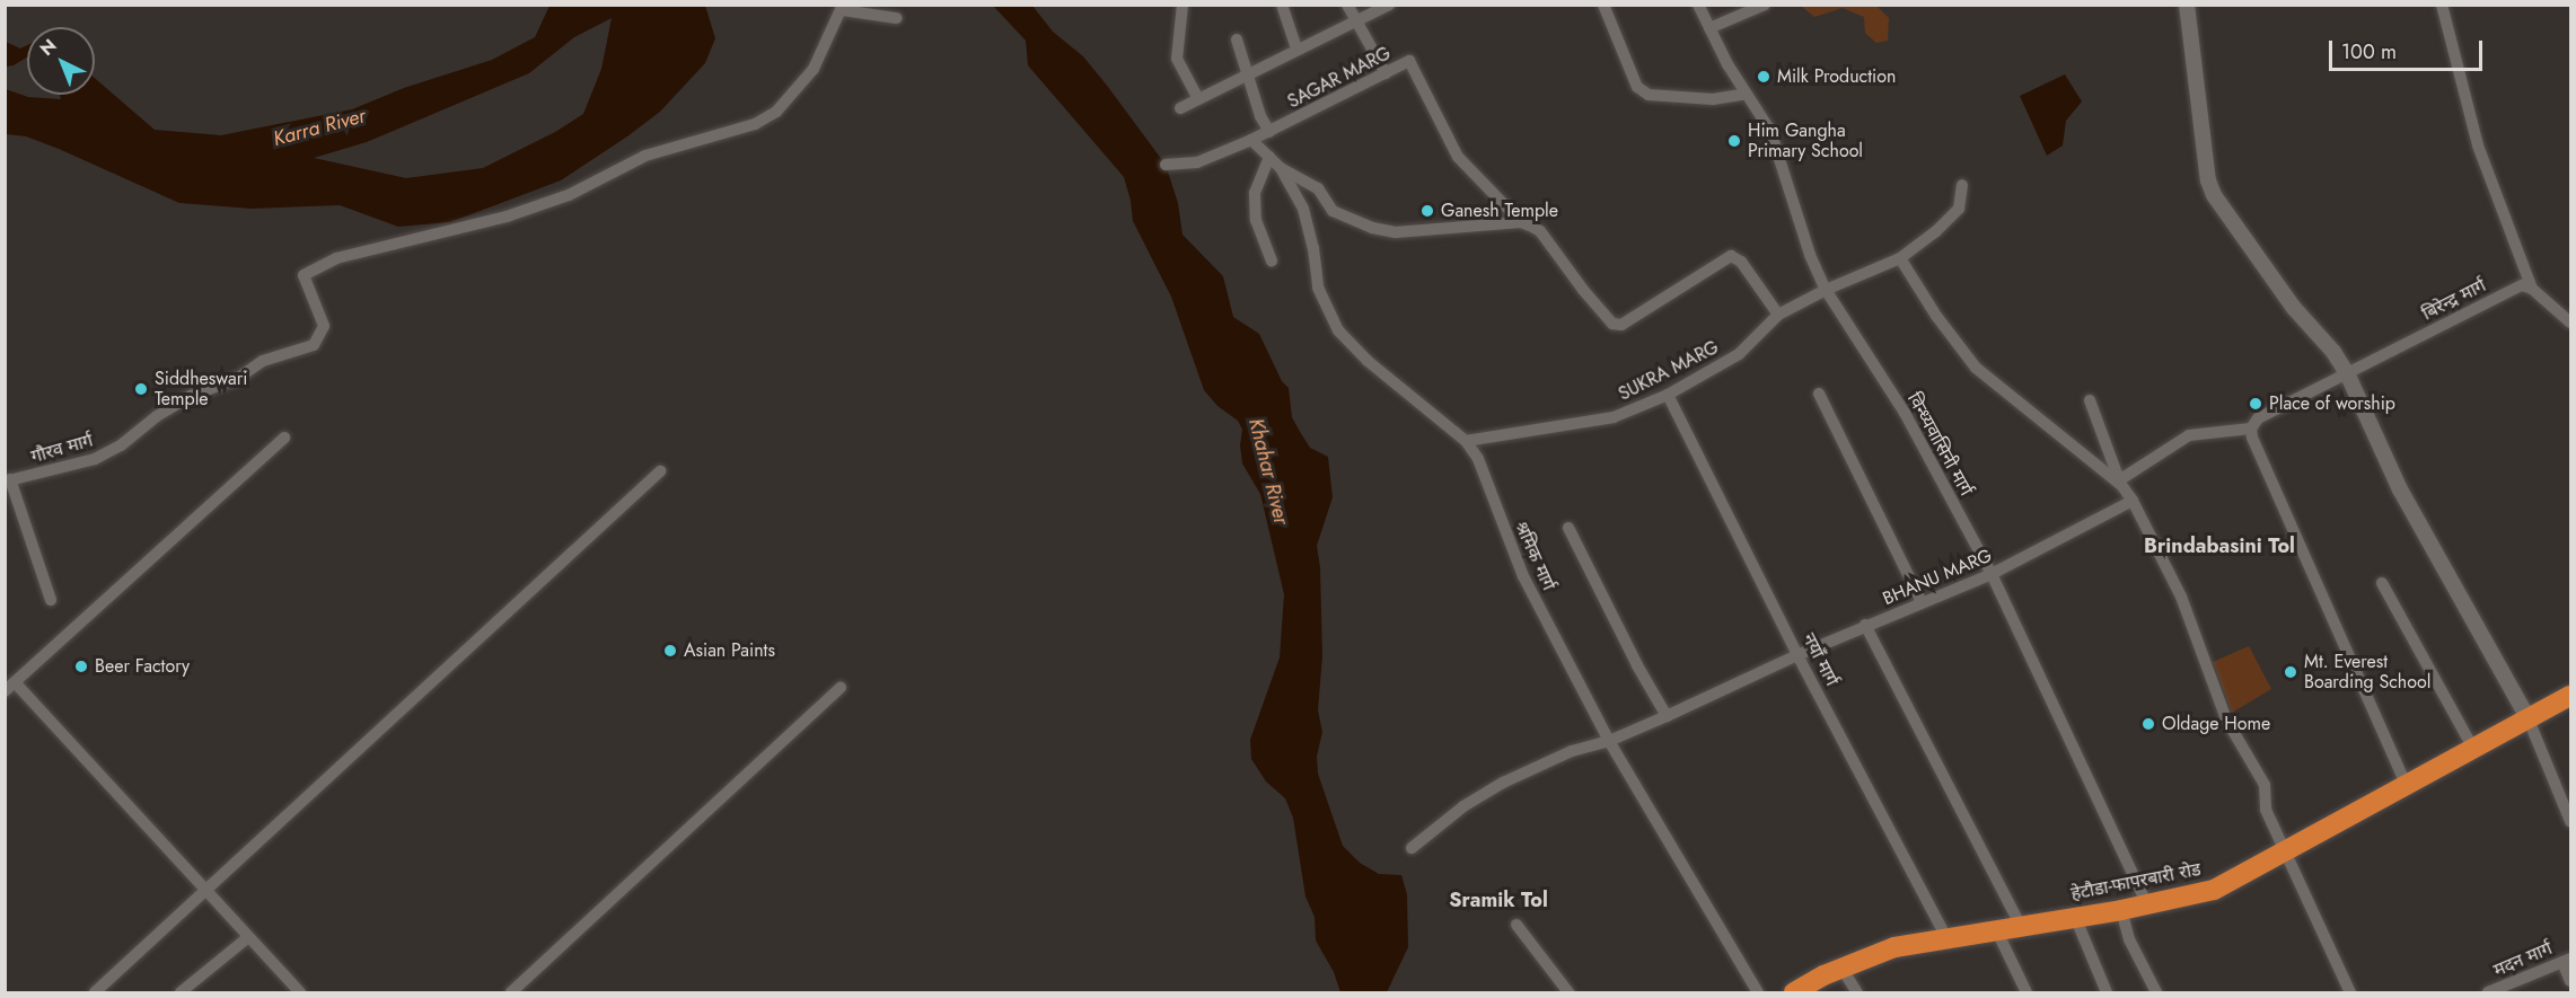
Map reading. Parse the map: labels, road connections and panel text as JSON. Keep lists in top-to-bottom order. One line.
{"streets":{"highway":["हेटौडा-फापरबारी रोड"],"street":["SAGAR MARG","बिरेन्द्र मार्ग","SUKRA MARG","विन्ध्यवासिनी मार्ग","गौरव मार्ग","श्रमिक मार्ग","BHANU MARG","नयाँ मार्ग","मदन मार्ग"]},"crossings":[["SAGAR MARG","श्रमिक मार्ग"],["SUKRA MARG","विन्ध्यवासिनी मार्ग"],["SUKRA MARG","श्रमिक मार्ग"],["SUKRA MARG","नयाँ मार्ग"],["विन्ध्यवासिनी मार्ग","BHANU MARG"],["विन्ध्यवासिनी मार्ग","हेटौडा-फापरबारी रोड"],["श्रमिक मार्ग","BHANU MARG"],["BHANU MARG","नयाँ मार्ग"],["नयाँ मार्ग","हेटौडा-फापरबारी रोड"]],"districts":["Brindabasini Tol","Sramik Tol"],"water":["Karra River","Khahar River"],"places":["Milk Production","Him Gangha Primary School","Ganesh Temple","Siddheswari Temple","Place of worship","Asian Paints","Beer Factory","Mt. Everest Boarding School","Oldage Home"],"scale_bar":"100 m","north":"top left"}
